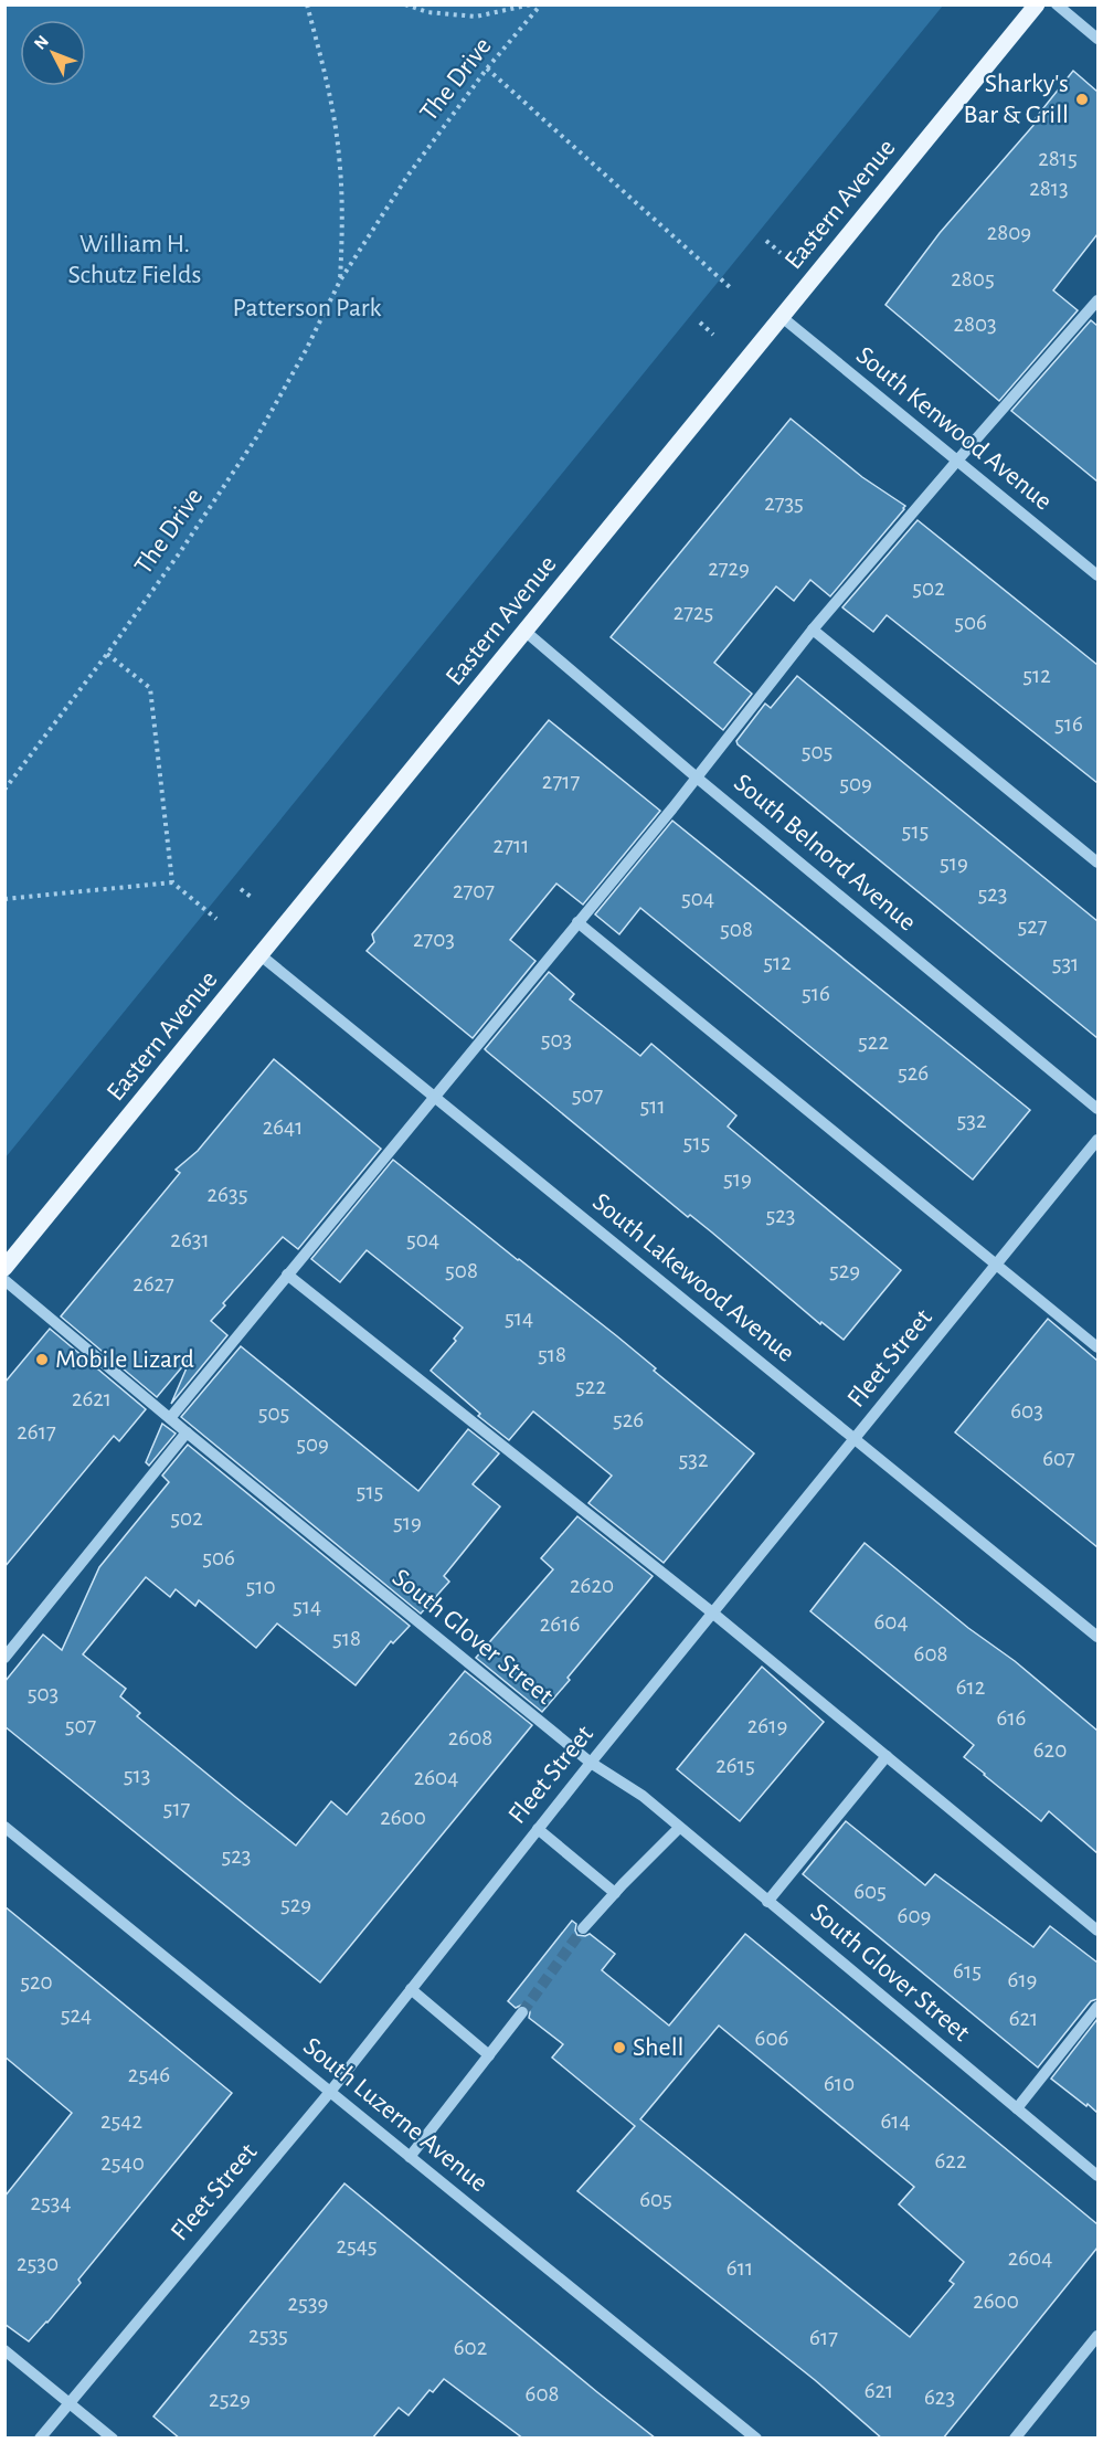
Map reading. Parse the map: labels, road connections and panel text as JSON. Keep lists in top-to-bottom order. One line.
{"streets":{"main road":["Eastern Avenue"],"street":["South Kenwood Avenue","South Belnord Avenue","South Lakewood Avenue","Fleet Street","South Glover Street","South Luzerne Avenue"],"path":["The Drive"]},"crossings":[["Eastern Avenue","South Kenwood Avenue"],["Eastern Avenue","South Belnord Avenue"],["Eastern Avenue","South Lakewood Avenue"],["South Lakewood Avenue","Fleet Street"],["Fleet Street","South Glover Street"],["Fleet Street","South Luzerne Avenue"]],"parks":["William H. Schutz Fields","Patterson Park"],"places":["Sharky's Bar & Grill","Mobile Lizard","Shell"],"house_numbers":["2815","2813","2809","2805","2803","2735","2729","502","2725","506","512","516","505","2717","509","515","2711","519","2707","523","504","527","508","2703","512","531","516","503","522","526","507","511","532","2641","515","519","2635","523","2631","504","508","529","2627","514","518","522","2621","603","505","526","2617","509","607","532","515","502","519","506","2620","510","514","604","2616","518","608","612","503","616","507","2619","2608","620","2615","513","2604","517","2600","523","605","529","609","615","619","520","524","621","606","2546","610","2542","614","622","2540","605","2534","2545","2604","2530","611","2600","2539","2535","617","602","621","608","623","2529"],"north":"top left"}
